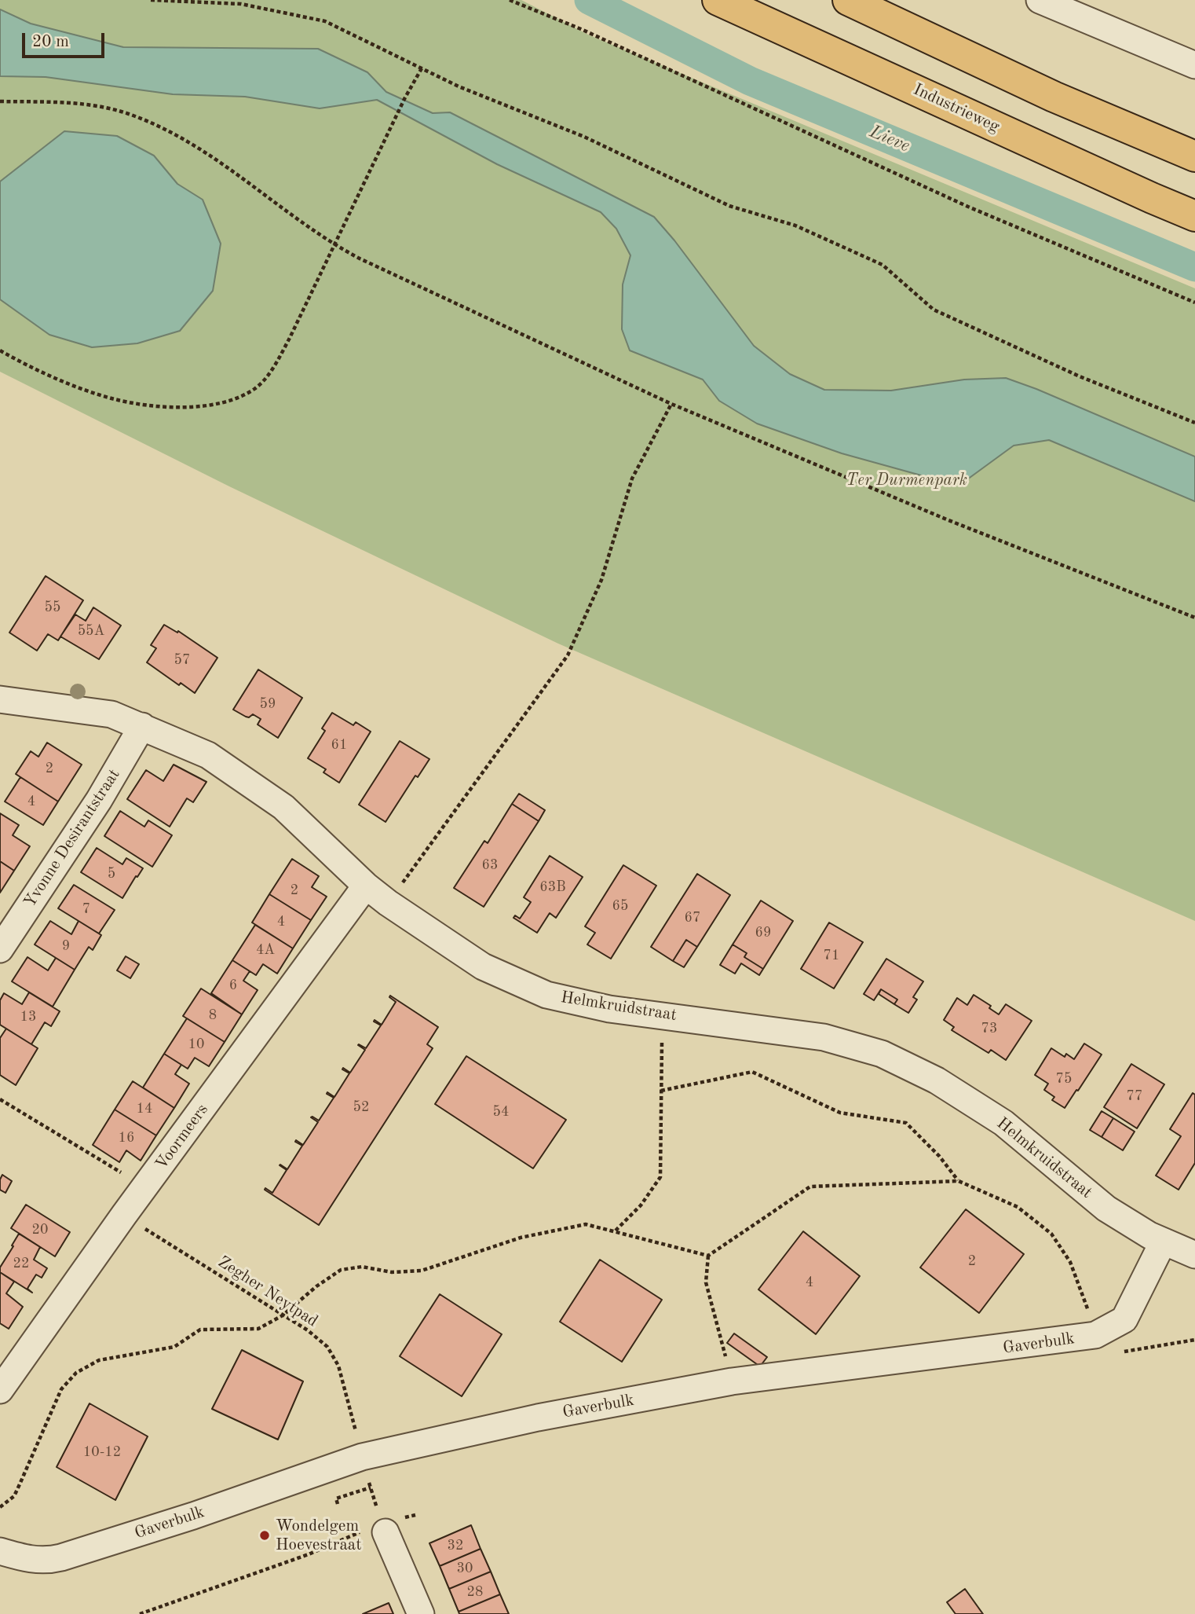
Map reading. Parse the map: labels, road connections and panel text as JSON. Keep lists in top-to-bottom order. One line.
{"streets":{"highway":["Industrieweg"],"street":["Yvonne Desirantstraat","Helmkruidstraat","Voormeers","Gaverbulk"],"path":["Zegher Neytpad"]},"crossings":[["Yvonne Desirantstraat","Helmkruidstraat"],["Helmkruidstraat","Voormeers"],["Helmkruidstraat","Gaverbulk"],["Voormeers","Zegher Neytpad"],["Zegher Neytpad","Gaverbulk"]],"water":["Lieve"],"parks":["Ter Durmenpark"],"places":["Wondelgem Hoevestraat"],"house_numbers":["55","55A","57","59","61","2","4","63","5","63B","2","65","7","67","4","69","9","4A","71","6","8","13","73","10","75","77","52","14","54","16","20","2","22","4","10-12","32","30","28"],"scale_bar":"20 m"}
